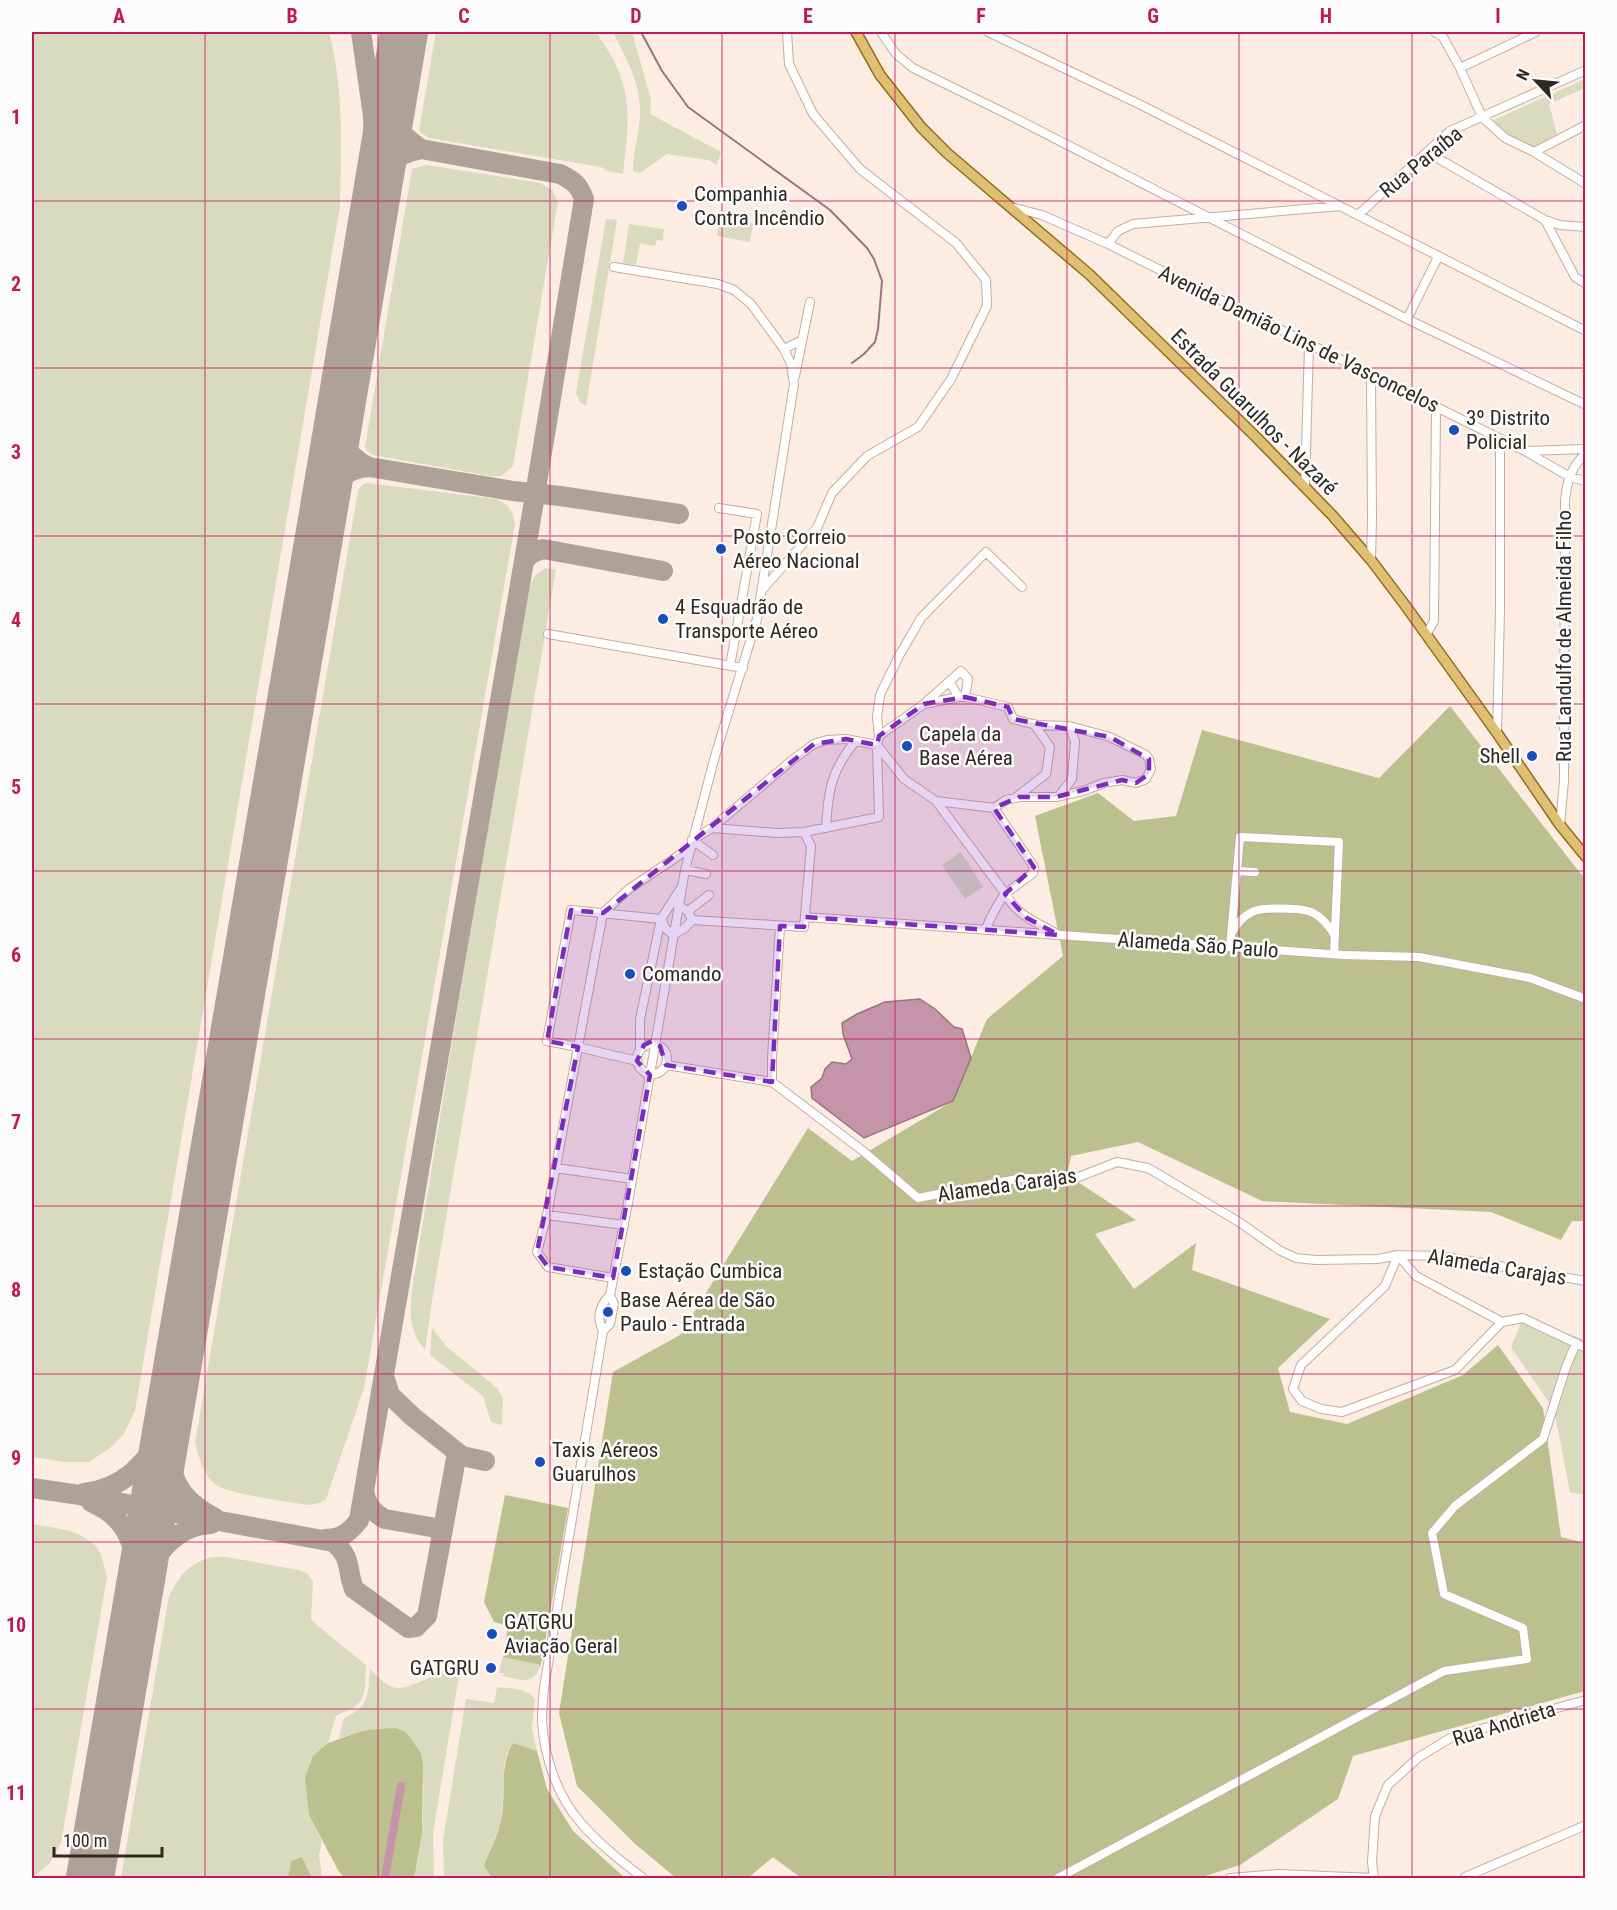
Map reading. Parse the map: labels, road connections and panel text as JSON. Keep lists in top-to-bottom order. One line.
{"streets":{"main road":["Estrada Guarulhos - Nazaré"],"street":["Rua Paraíba","Avenida Damião Lins de Vasconcelos","Rua Landulfo de Almeida Filho","Alameda São Paulo","Alameda Carajas","Rua Andrieta"]},"crossings":[["Avenida Damião Lins de Vasconcelos","Estrada Guarulhos - Nazaré"],["Avenida Damião Lins de Vasconcelos","Rua Landulfo de Almeida Filho"],["Estrada Guarulhos - Nazaré","Rua Landulfo de Almeida Filho"]],"places":["Companhia Contra Incêndio","3º Distrito Policial","Posto Correio Aéreo Nacional","4 Esquadrão de Transporte Aéreo","Capela da Base Aérea","Shell","Comando","Estação Cumbica","Base Aérea de São Paulo - Entrada","Taxis Aéreos Guarulhos","GATGRU Aviação Geral","GATGRU"],"scale_bar":"100 m","north":"top left","grid":{"columns":["A","B","C","D","E","F","G","H","I"],"rows":["1","2","3","4","5","6","7","8","9","10","11"]}}
